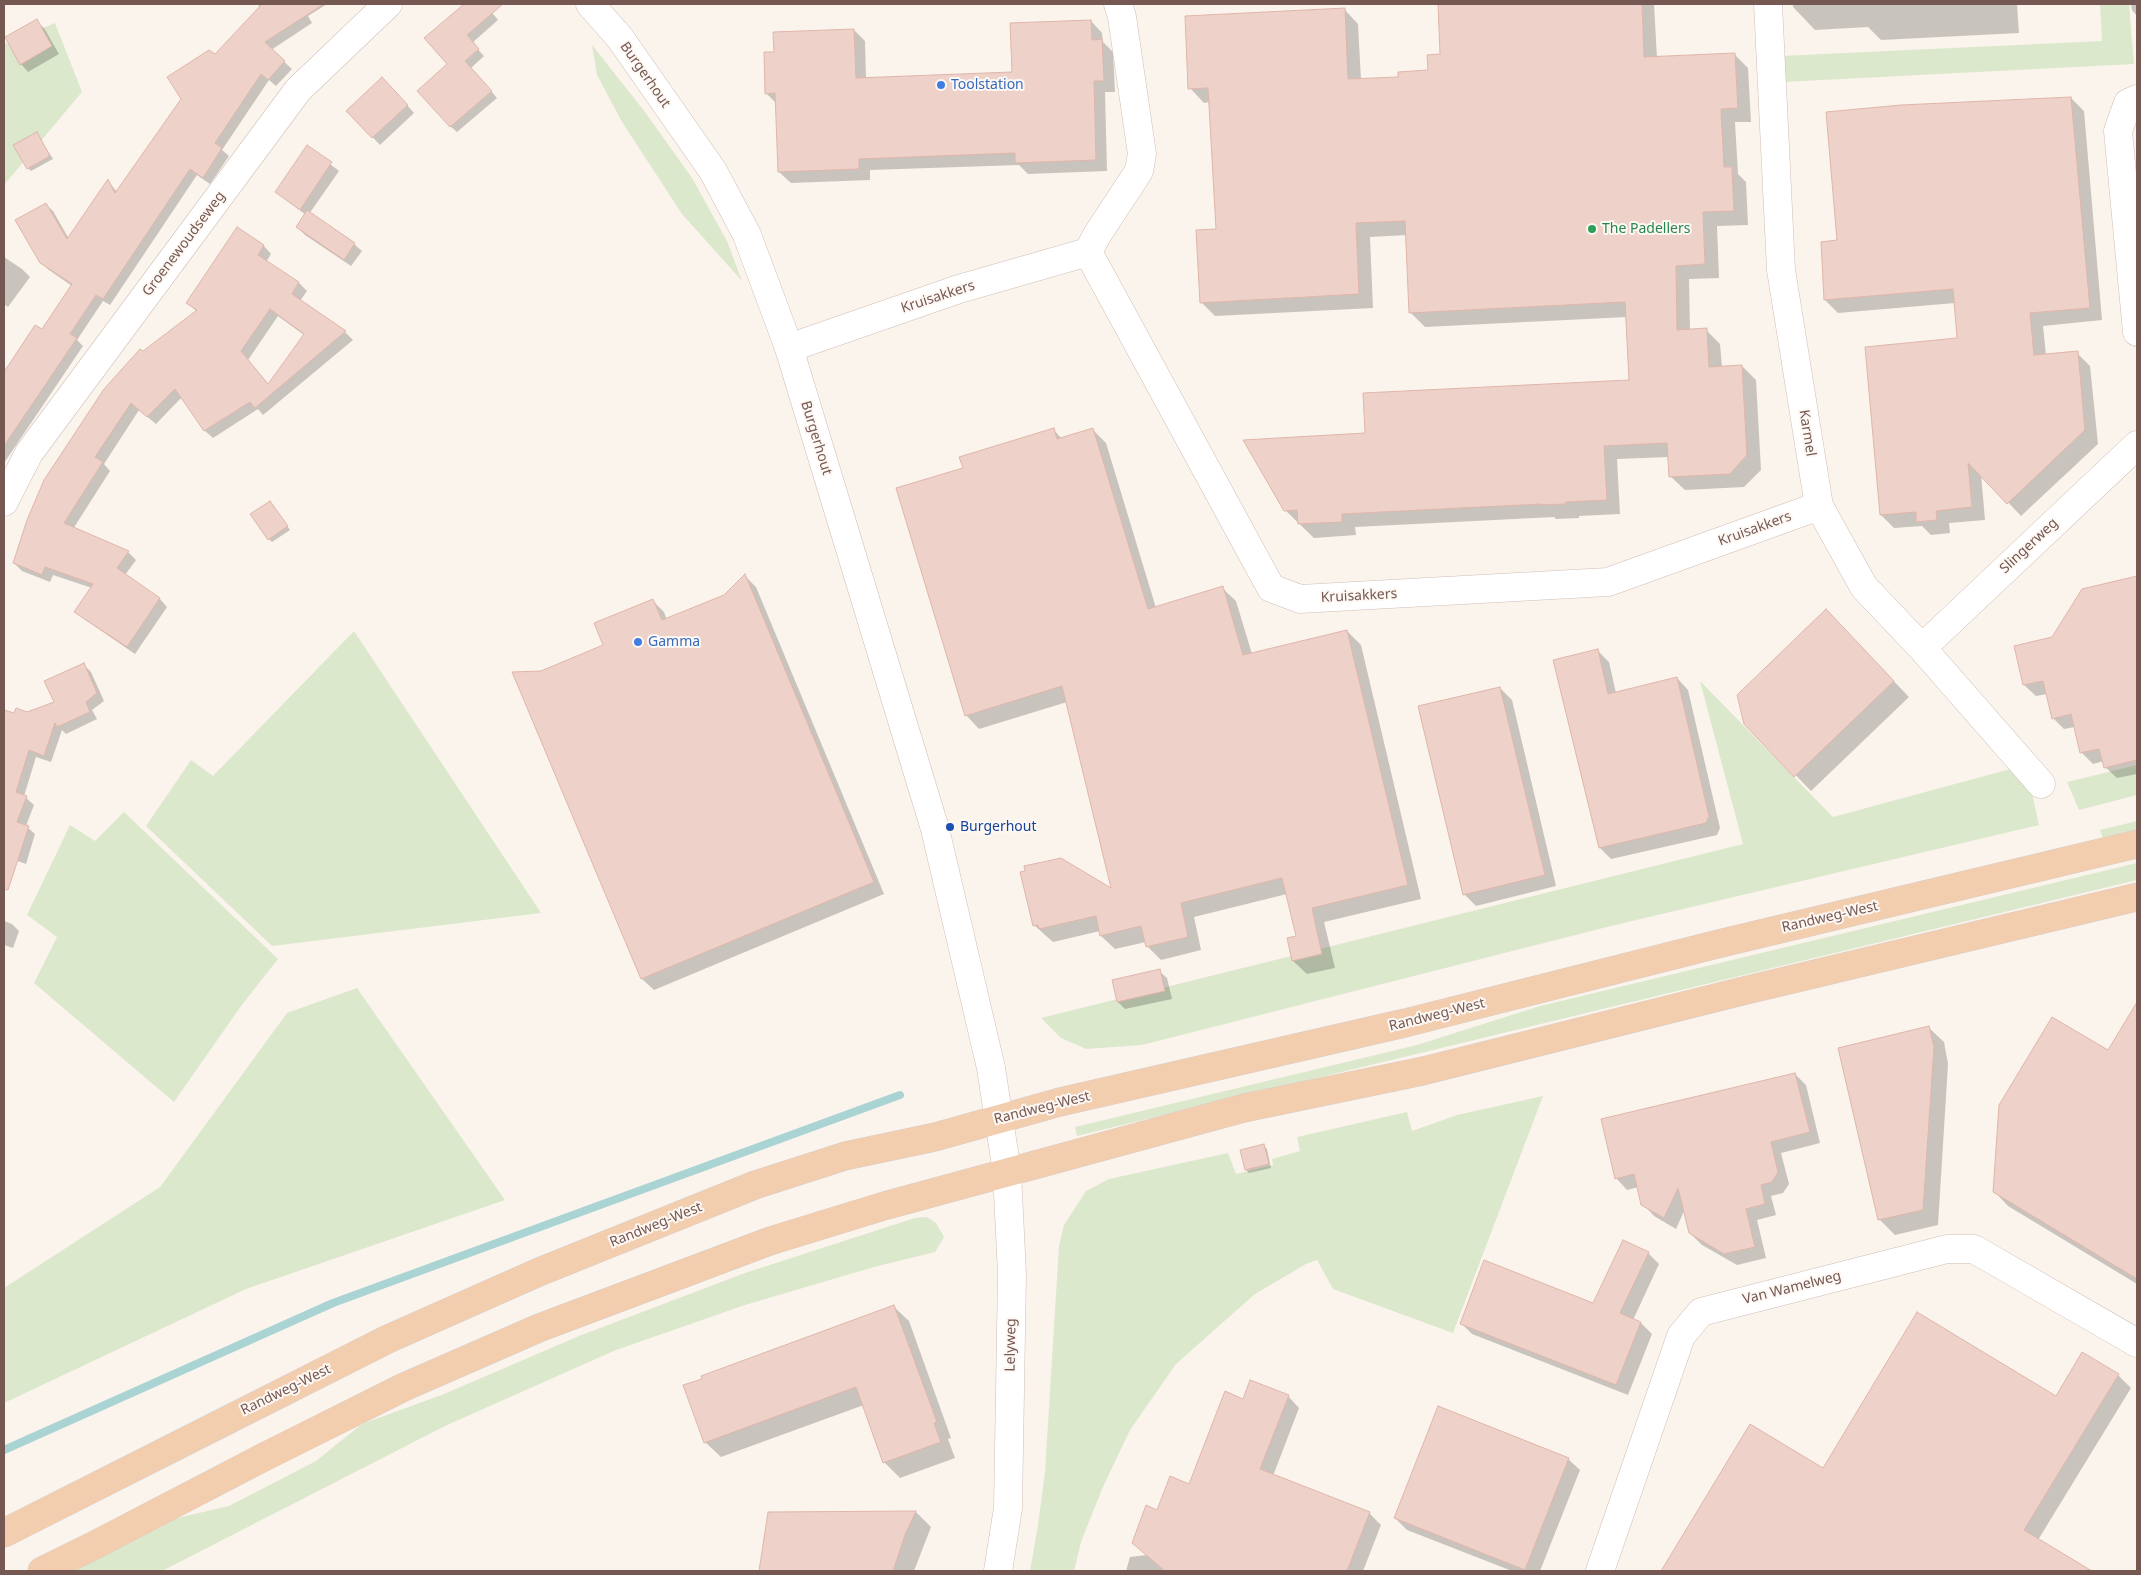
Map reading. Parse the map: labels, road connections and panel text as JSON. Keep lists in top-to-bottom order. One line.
{"streets":{"main road":["Randweg-West"],"street":["Burgerhout","Groenewoudseweg","Kruisakkers","Karmel","Slingerweg","Van Wamelweg","Lelyweg"]},"crossings":[["Burgerhout","Kruisakkers"],["Burgerhout","Randweg-West"],["Burgerhout","Lelyweg"],["Kruisakkers","Karmel"],["Karmel","Slingerweg"],["Randweg-West","Lelyweg"]],"places":["Toolstation","The Padellers","Gamma","Burgerhout"]}
